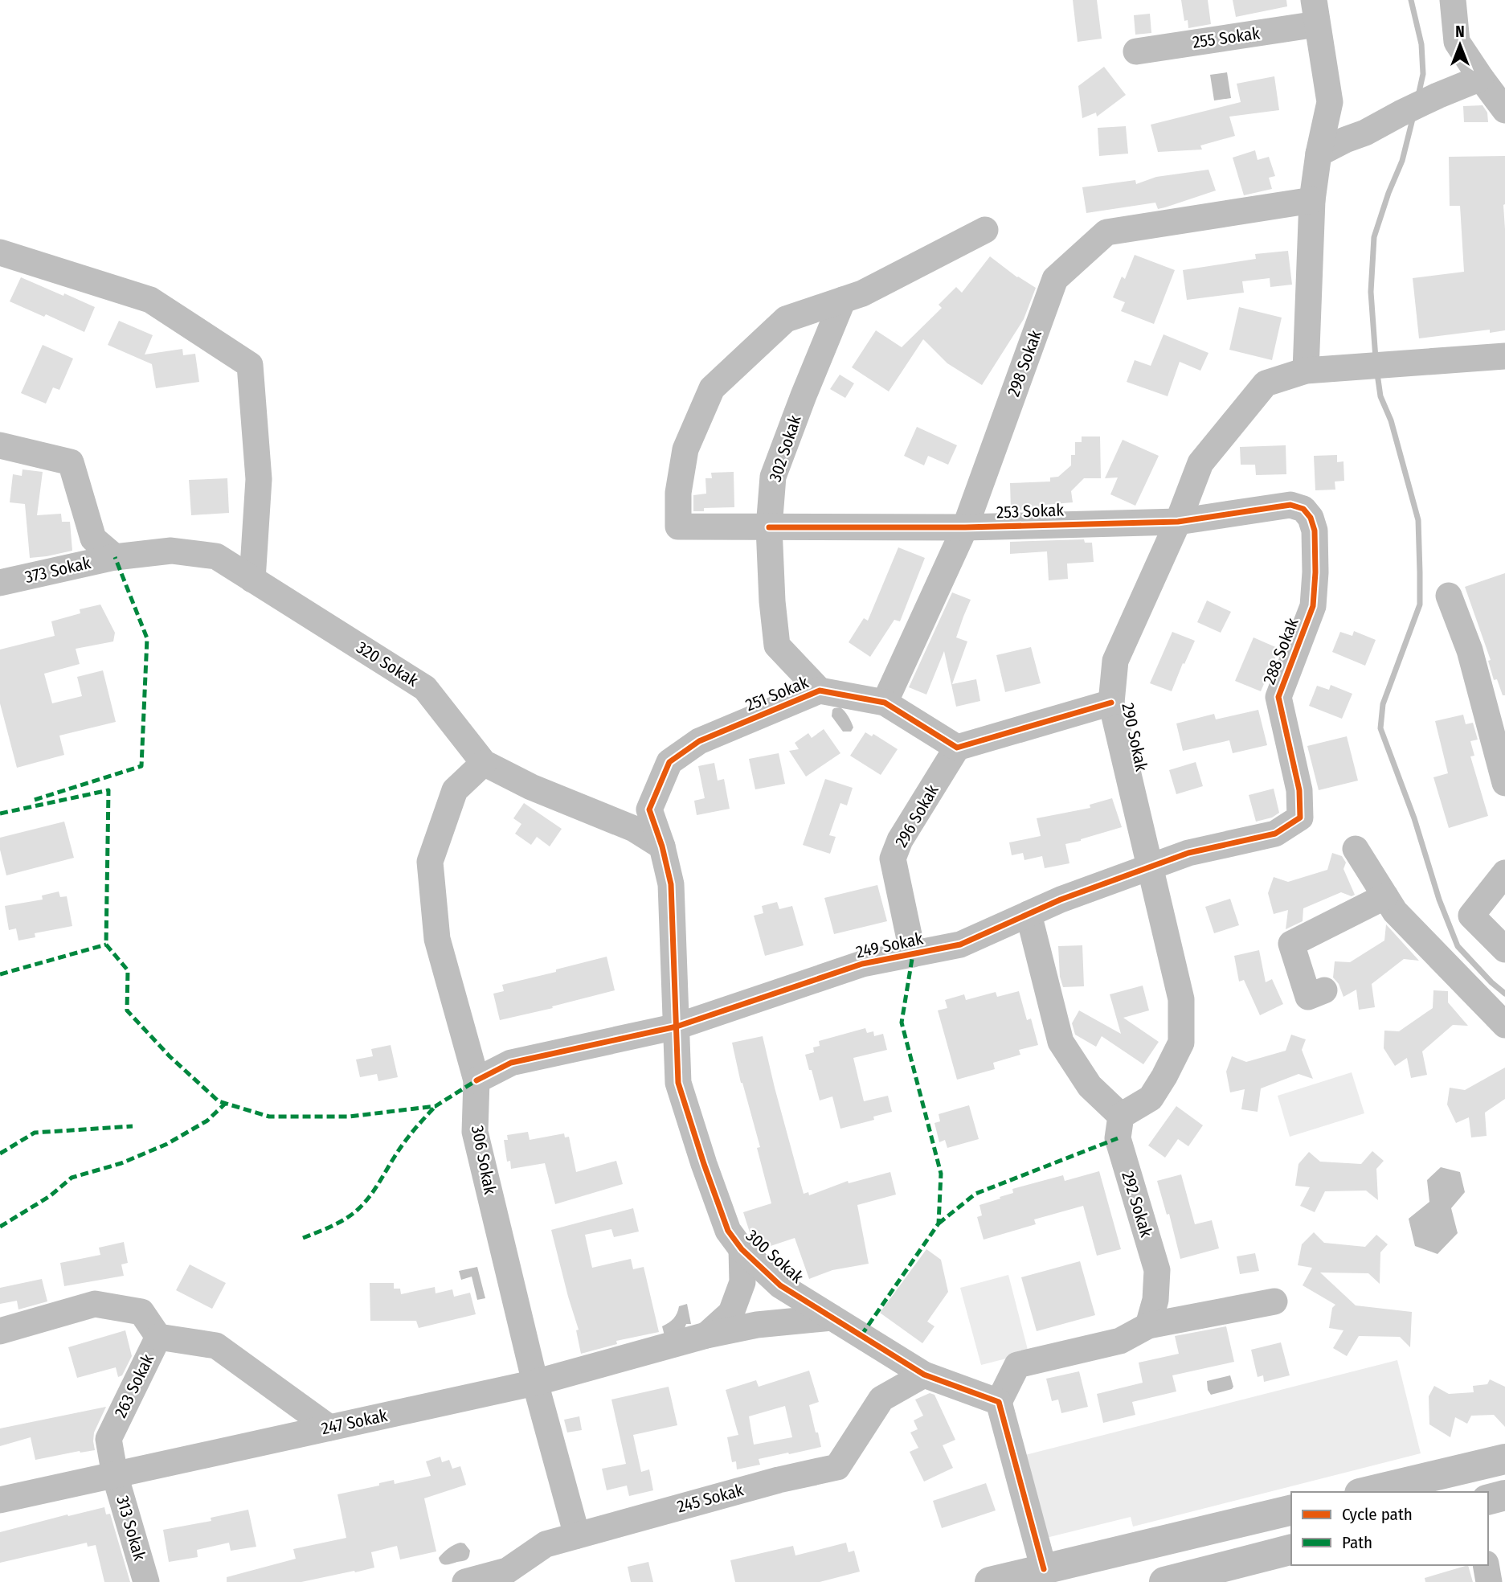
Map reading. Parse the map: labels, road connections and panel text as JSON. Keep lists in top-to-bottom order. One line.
{"streets":{"street":["255 Sokak","298 Sokak","302 Sokak","253 Sokak","373 Sokak","288 Sokak","320 Sokak","251 Sokak","290 Sokak","296 Sokak","249 Sokak","306 Sokak","292 Sokak","300 Sokak","263 Sokak","247 Sokak","245 Sokak","313 Sokak"]},"crossings":[["298 Sokak","253 Sokak"],["298 Sokak","251 Sokak"],["302 Sokak","253 Sokak"],["302 Sokak","251 Sokak"],["253 Sokak","288 Sokak"],["253 Sokak","290 Sokak"],["373 Sokak","320 Sokak"],["288 Sokak","249 Sokak"],["320 Sokak","251 Sokak"],["320 Sokak","306 Sokak"],["320 Sokak","300 Sokak"],["251 Sokak","296 Sokak"],["251 Sokak","300 Sokak"],["290 Sokak","249 Sokak"],["290 Sokak","292 Sokak"],["296 Sokak","249 Sokak"],["249 Sokak","306 Sokak"],["249 Sokak","300 Sokak"],["306 Sokak","247 Sokak"],["306 Sokak","245 Sokak"],["300 Sokak","247 Sokak"],["300 Sokak","245 Sokak"],["263 Sokak","247 Sokak"],["263 Sokak","313 Sokak"],["247 Sokak","313 Sokak"]],"legend":["Cycle path","Path"],"north":"top"}
